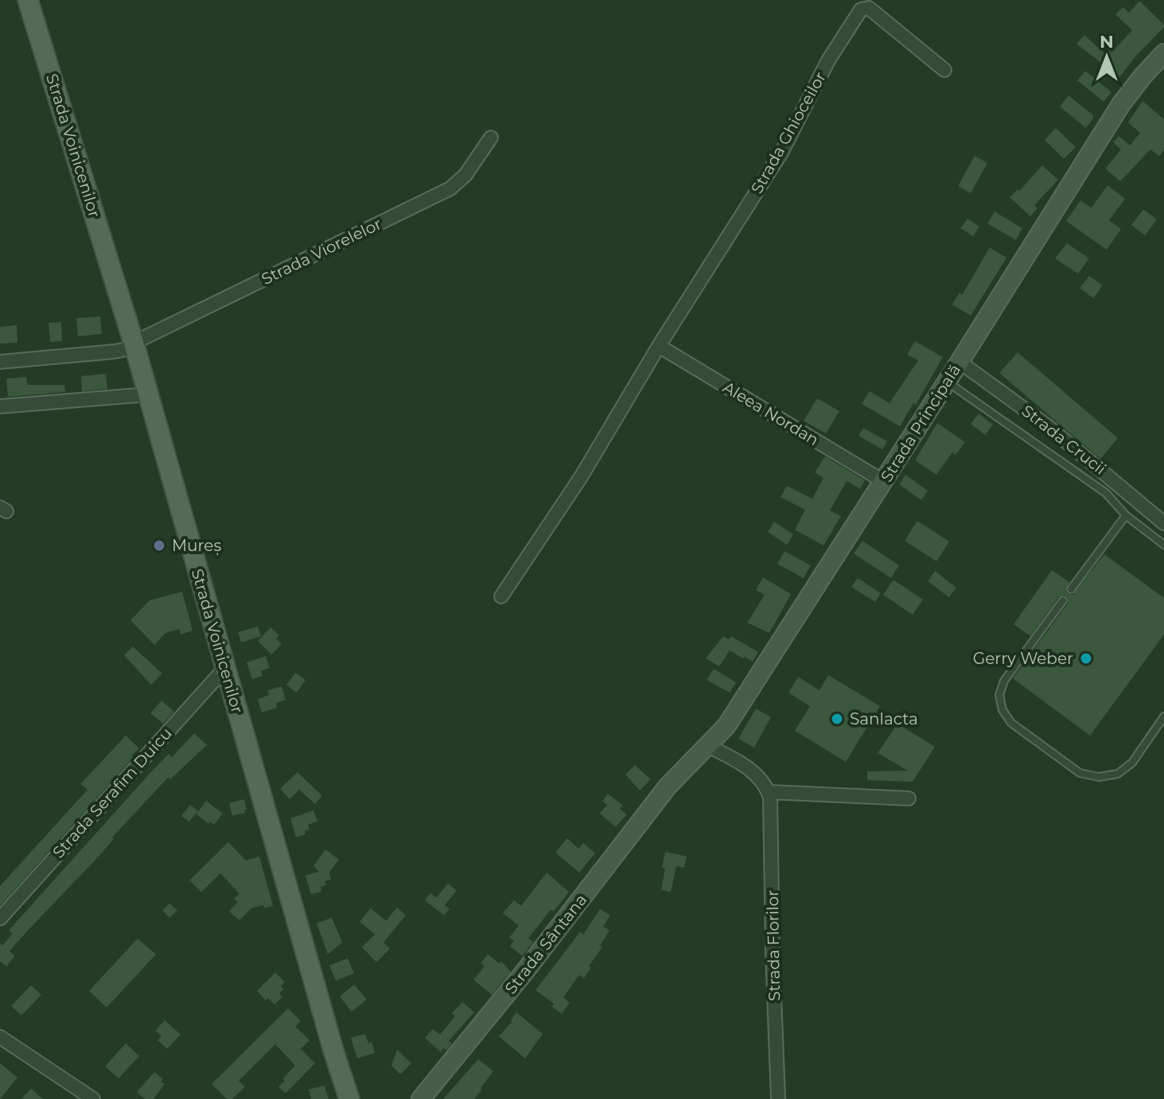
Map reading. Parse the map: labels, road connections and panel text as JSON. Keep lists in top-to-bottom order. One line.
{"streets":{"main road":["Strada Voinicenilor"],"street":["Strada Ghioceilor","Strada Viorelelor","Aleea Nordan","Strada Principală","Strada Crucii","Strada Serafim Duicu","Strada Sântana","Strada Florilor"]},"crossings":[["Strada Ghioceilor","Aleea Nordan"],["Strada Voinicenilor","Strada Viorelelor"],["Strada Voinicenilor","Strada Serafim Duicu"],["Aleea Nordan","Strada Principală"],["Strada Principală","Strada Crucii"],["Strada Principală","Strada Sântana"]],"places":["Mureș","Gerry Weber","Sanlacta"],"north":"top"}
